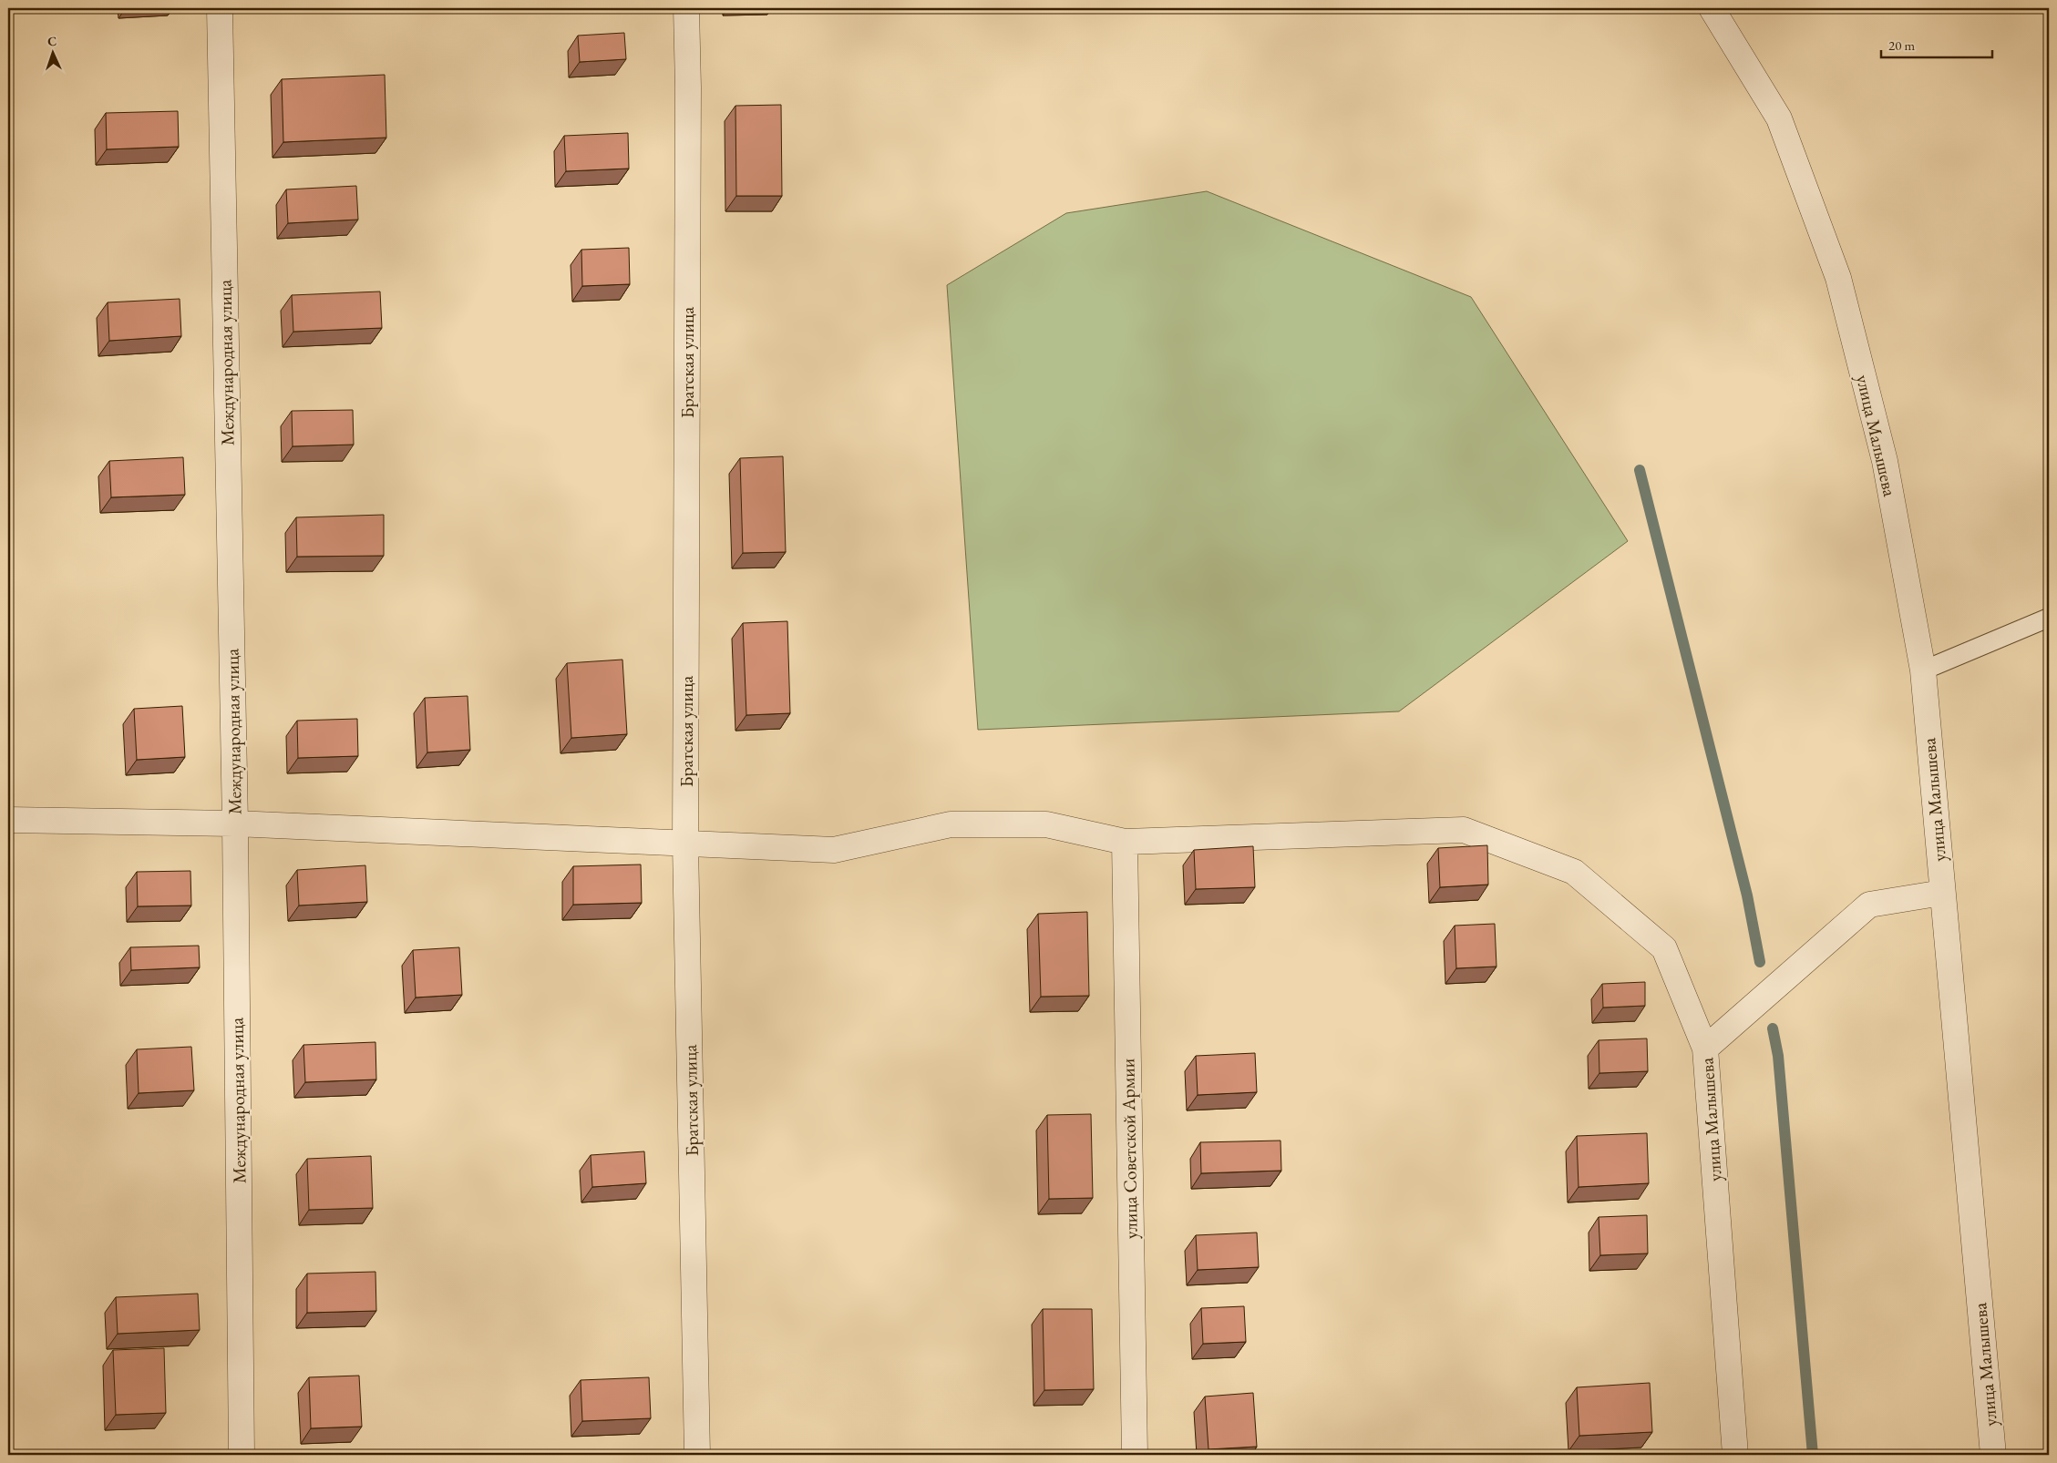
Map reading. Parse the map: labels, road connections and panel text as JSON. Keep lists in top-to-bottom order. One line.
{"streets":{"street":["Международная улица","Братская улица","улица Малышева","улица Советской Армии"]},"scale_bar":"20 m","north":"top"}
